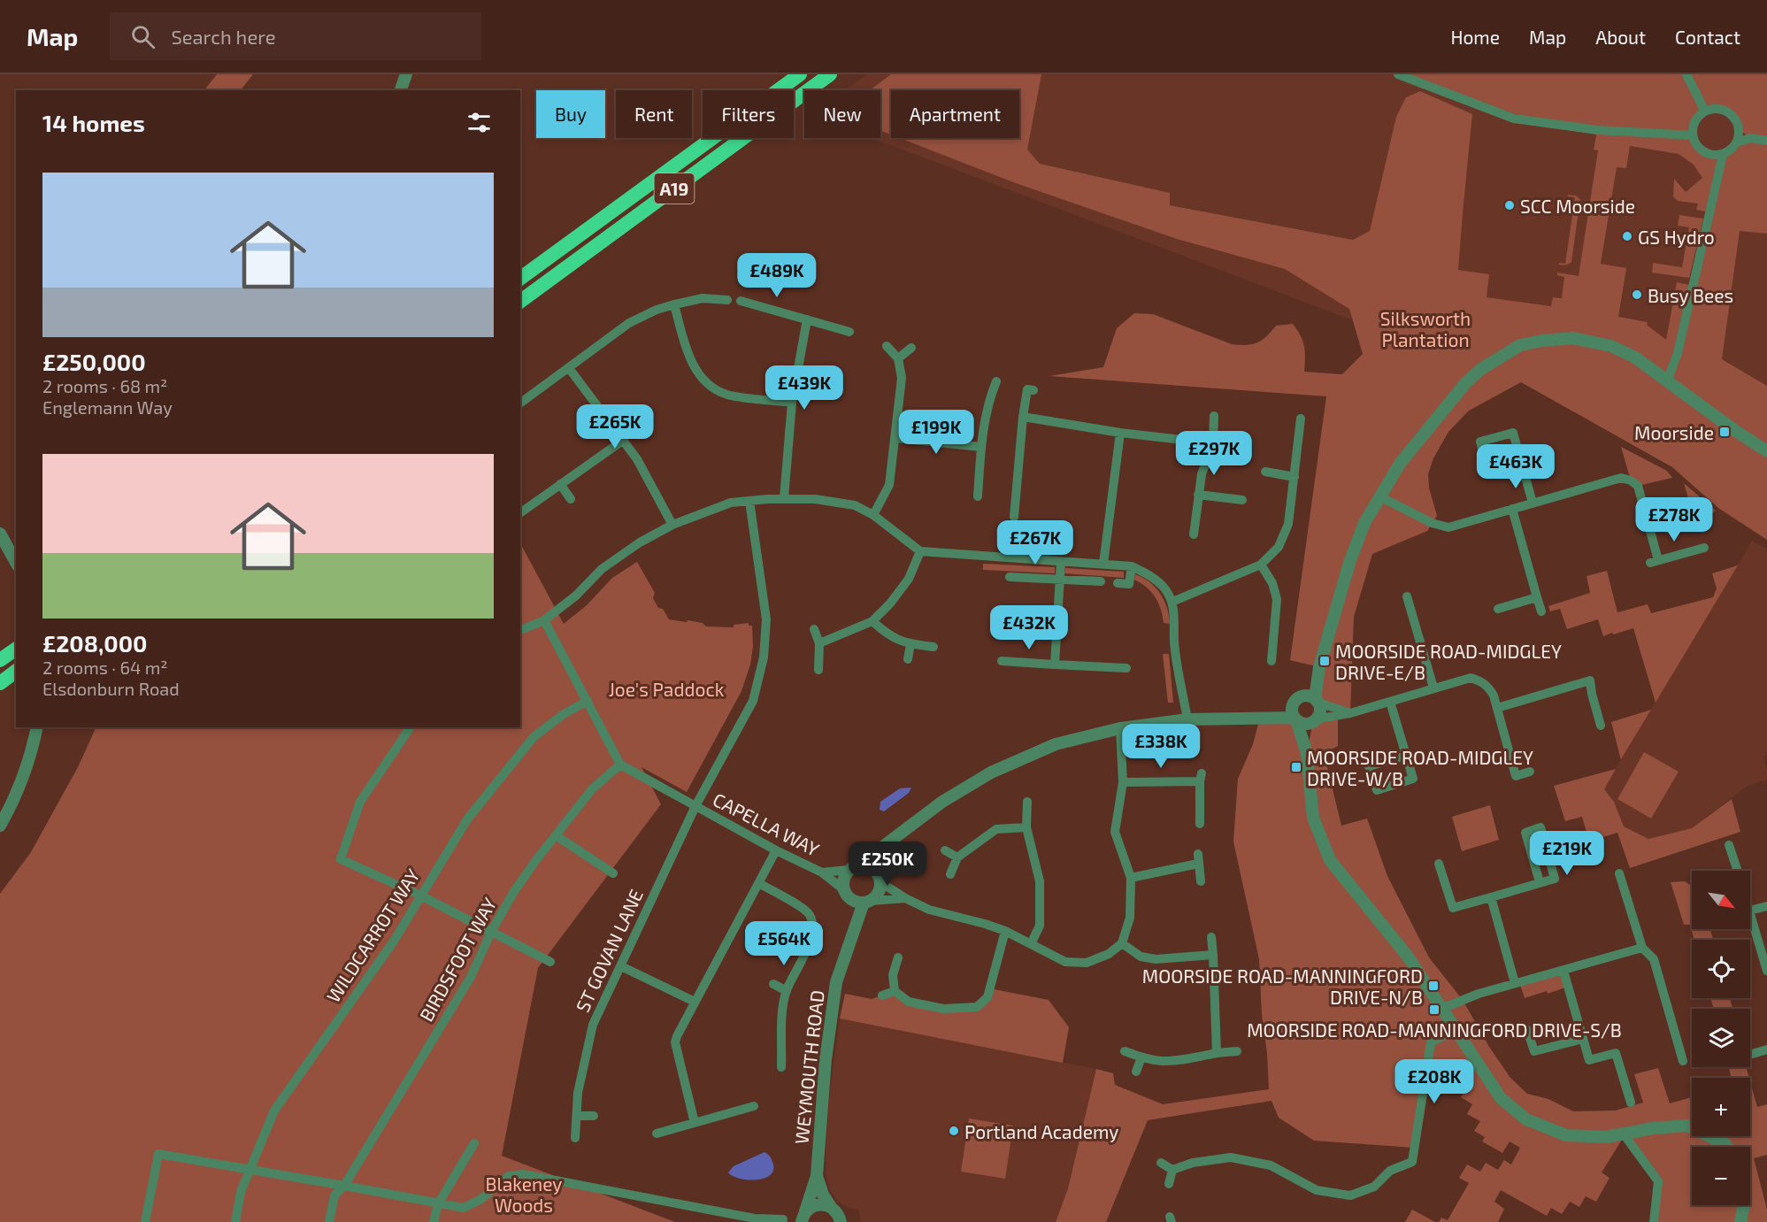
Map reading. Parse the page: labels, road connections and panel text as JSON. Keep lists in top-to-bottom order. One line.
{"streets":{"highway":["A19"],"street":["CAPELLA WAY","WILDCARROT WAY","ST GOVAN LANE","BIRDSFOOT WAY","WEYMOUTH ROAD"]},"crossings":[["CAPELLA WAY","ST GOVAN LANE"],["CAPELLA WAY","BIRDSFOOT WAY"],["CAPELLA WAY","WEYMOUTH ROAD"]],"parks":["Silksworth Plantation","Joe's Paddock","Blakeney Woods"],"places":{"other":["SCC Moorside","GS Hydro","Busy Bees","Portland Academy"],"transit":["Moorside","MOORSIDE ROAD-MIDGLEY DRIVE-E/B","MOORSIDE ROAD-MIDGLEY DRIVE-W/B","MOORSIDE ROAD-MANNINGFORD DRIVE-N/B","MOORSIDE ROAD-MANNINGFORD DRIVE-S/B"]},"north":"bottom right","page":{"header":"Map","search":"Search here","nav":["Home","Map","About","Contact"],"chip":["Buy","Rent","Filters","New","Apartment"],"heading":"14 homes","list":[{"name":"£250,000","note":"2 rooms · 68 m² · Englemann Way"},{"name":"£208,000","note":"2 rooms · 64 m² · Elsdonburn Road"}],"price":["£489K","£439K","£265K","£199K","£297K","£463K","£278K","£267K","£432K","£338K","£219K","£250K","£564K","£208K"],"map_buttons":["+","−"]}}
